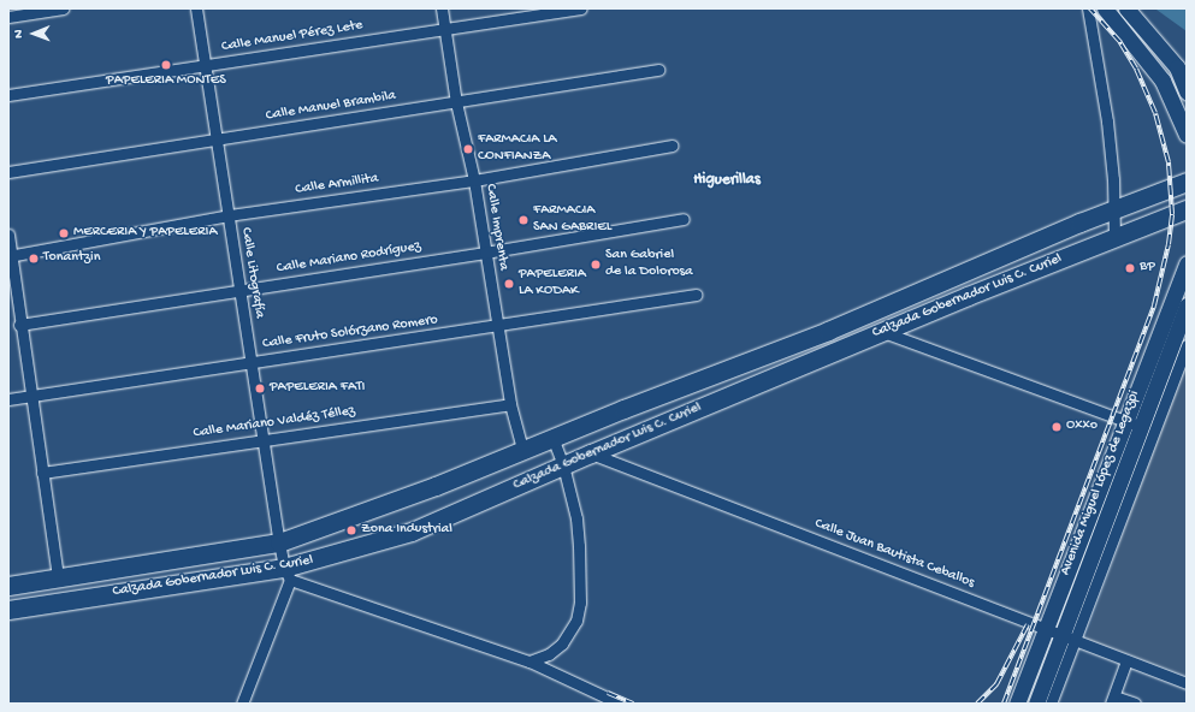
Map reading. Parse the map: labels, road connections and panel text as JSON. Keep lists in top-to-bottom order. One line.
{"streets":{"main road":["Calzada Gobernador Luis C. Curiel","Avenida Miguel López de Legazpi"],"street":["Calle Manuel Pérez Lete","Calle Manuel Brambila","Calle Armillita","Calle Imprenta","Calle Mariano Rodríguez","Calle Litografía","Calle Fruto Solórzano Romero","Calle Mariano Valdéz Téllez","Calle Juan Bautista Ceballos"]},"crossings":[["Calle Manuel Pérez Lete","Calle Imprenta"],["Calle Manuel Pérez Lete","Calle Litografía"],["Calle Manuel Brambila","Calle Imprenta"],["Calle Manuel Brambila","Calle Litografía"],["Calle Armillita","Calle Imprenta"],["Calle Armillita","Calle Litografía"],["Calle Imprenta","Calle Mariano Rodríguez"],["Calle Imprenta","Calzada Gobernador Luis C. Curiel"],["Calle Imprenta","Calle Fruto Solórzano Romero"],["Calle Imprenta","Calle Mariano Valdéz Téllez"],["Calle Mariano Rodríguez","Calle Litografía"],["Calle Litografía","Calzada Gobernador Luis C. Curiel"],["Calle Litografía","Calle Fruto Solórzano Romero"],["Calle Litografía","Calle Mariano Valdéz Téllez"],["Calzada Gobernador Luis C. Curiel","Calle Juan Bautista Ceballos"],["Avenida Miguel López de Legazpi","Calle Juan Bautista Ceballos"]],"districts":["Higuerillas"],"places":["PAPELERIA MONTES","FARMACIA LA CONFIANZA","FARMACIA SAN GABRIEL","MERCERIA Y PAPELERIA","Tonantzin","San Gabriel de la Dolorosa","BP","PAPELERIA LA KODAK","PAPELERIA FATI","Oxxo","Zona Industrial"],"north":"left"}
